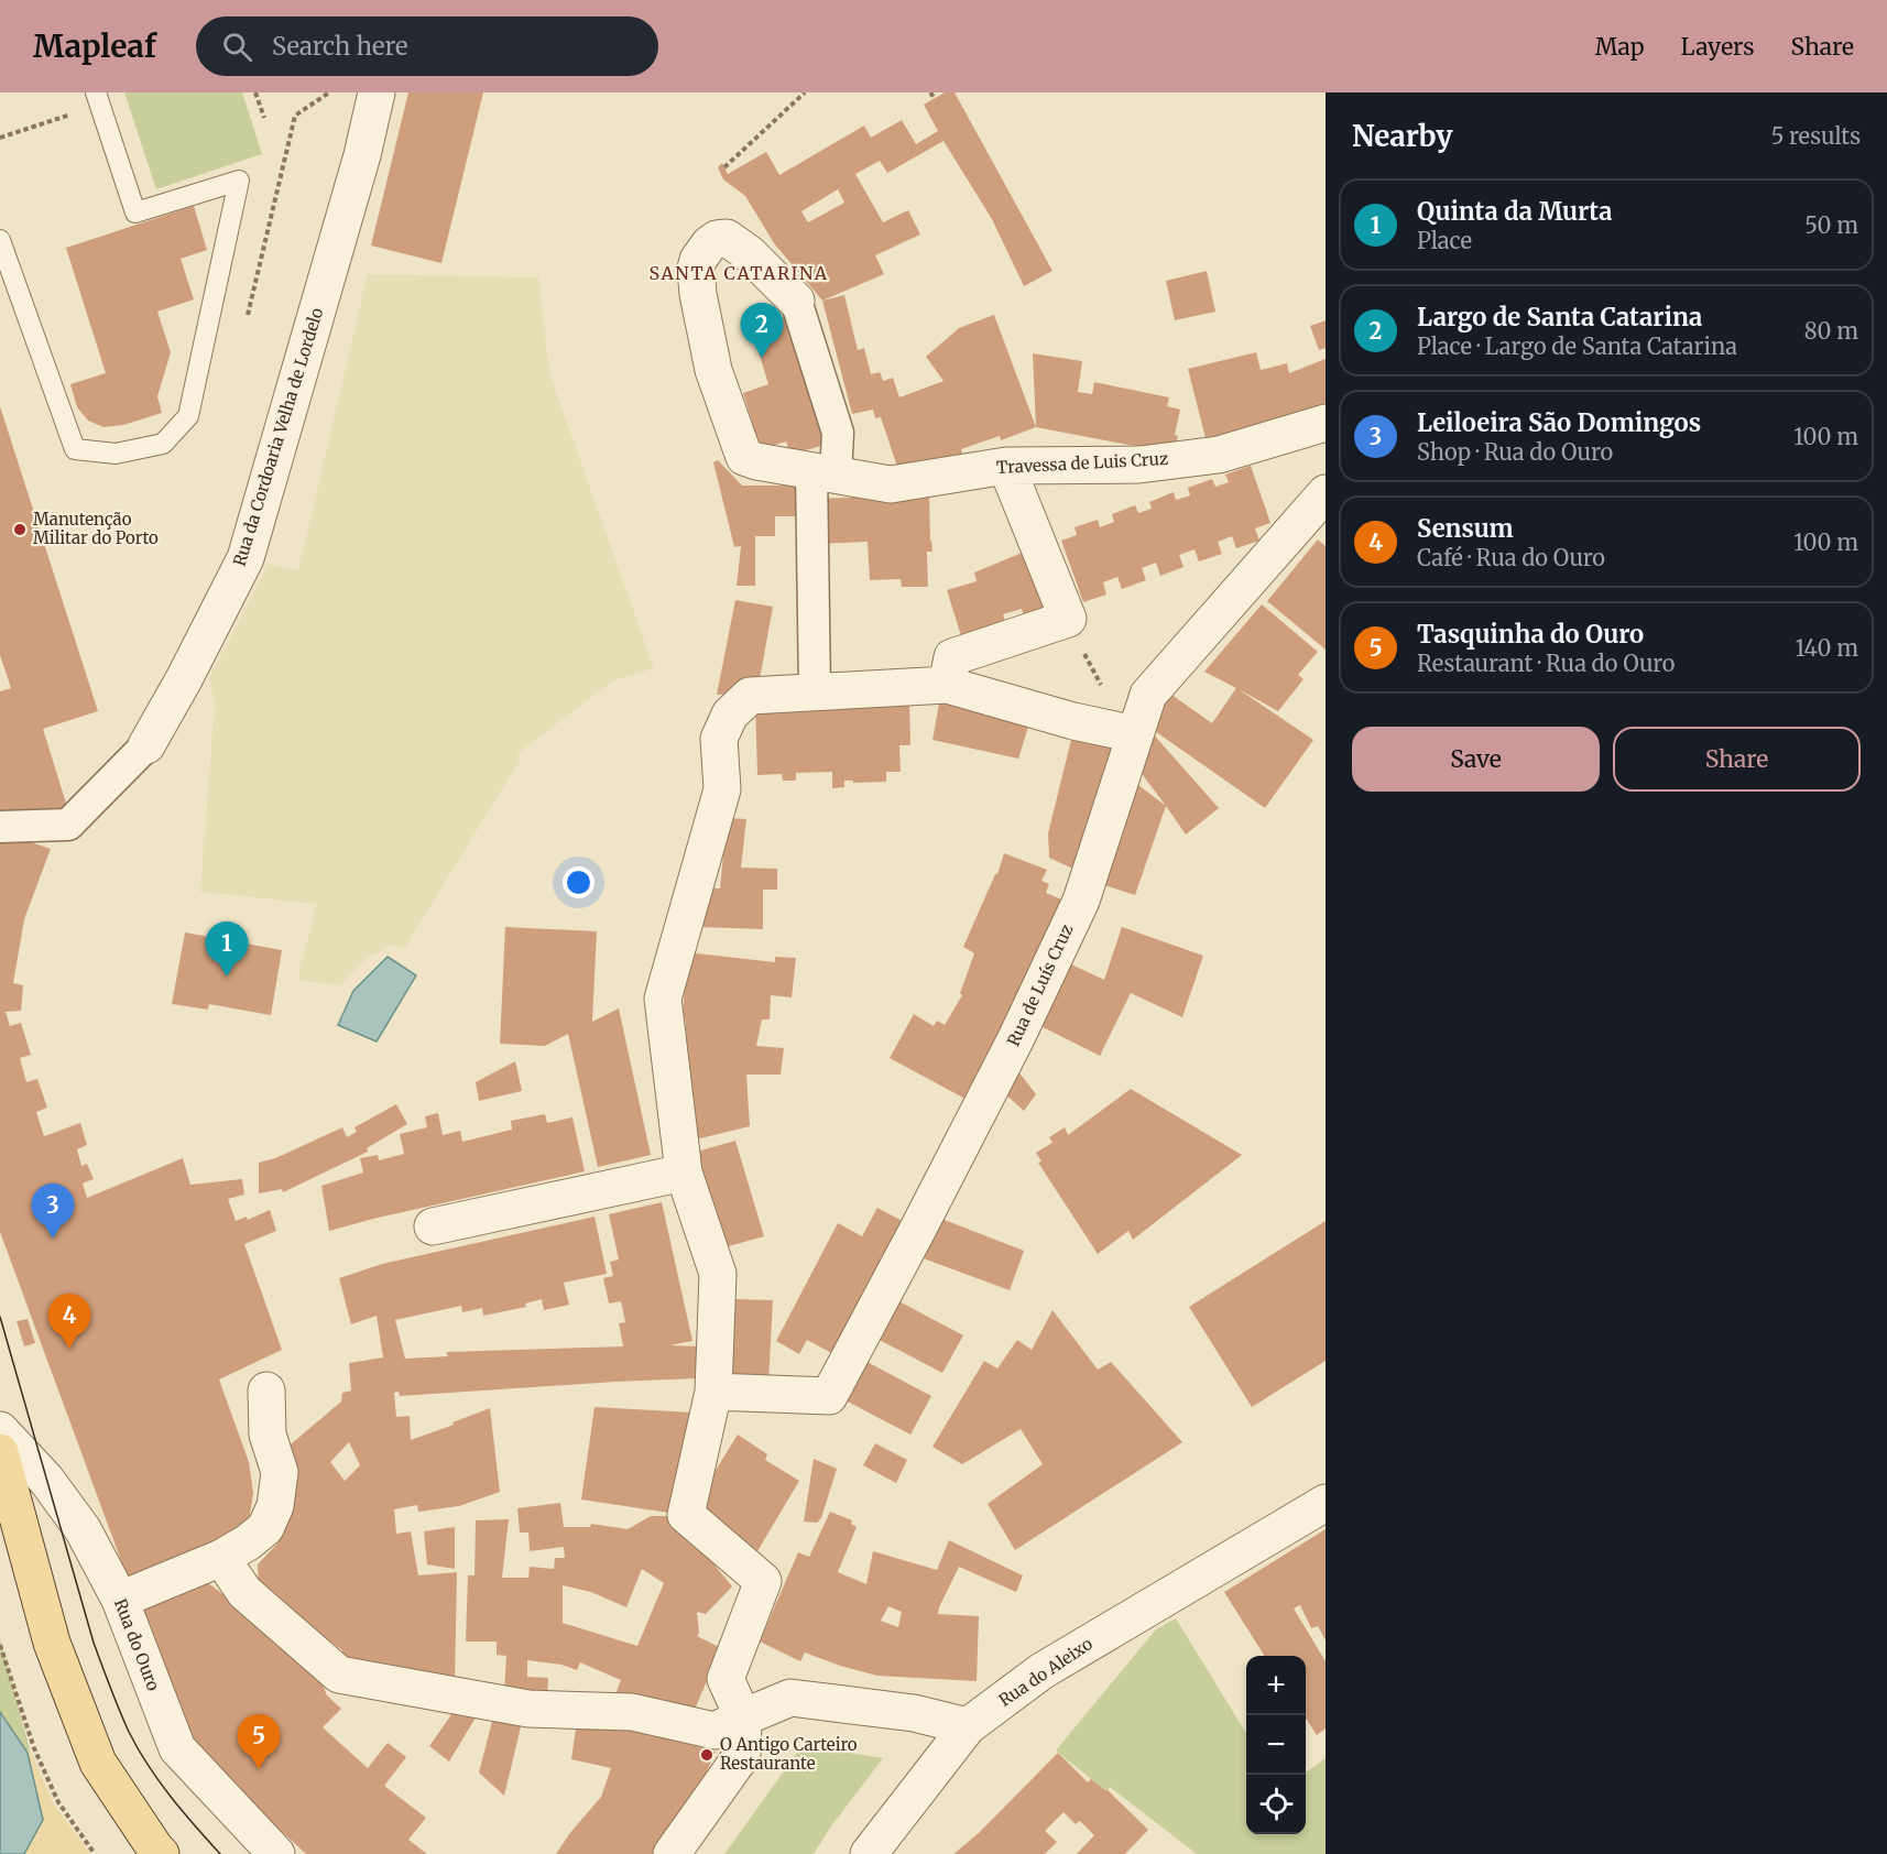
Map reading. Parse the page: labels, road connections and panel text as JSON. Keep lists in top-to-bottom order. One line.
{"streets":{"street":["Rua da Cordoaria Velha de Lordelo","Travessa de Luis Cruz","Rua de Luís Cruz","Rua do Ouro","Rua do Aleixo"]},"districts":["SANTA CATARINA"],"places":["Manutenção Militar do Porto","O Antigo Carteiro Restaurante"],"page":{"header":"Mapleaf","search":"Search here","nav":["Map","Layers","Share"],"heading":["Nearby","5 results"],"list":[{"mark":"1","name":"Quinta da Murta","note":"Place","value":"50 m"},{"mark":"2","name":"Largo de Santa Catarina","note":"Place · Largo de Santa Catarina","value":"80 m"},{"mark":"3","name":"Leiloeira São Domingos","note":"Shop · Rua do Ouro","value":"100 m"},{"mark":"4","name":"Sensum","note":"Café · Rua do Ouro","value":"100 m"},{"mark":"5","name":"Tasquinha do Ouro","note":"Restaurant · Rua do Ouro","value":"140 m"}],"pins":["2","1","3","4","5"],"buttons":["Save","Share"],"map_buttons":["+","−"]}}
